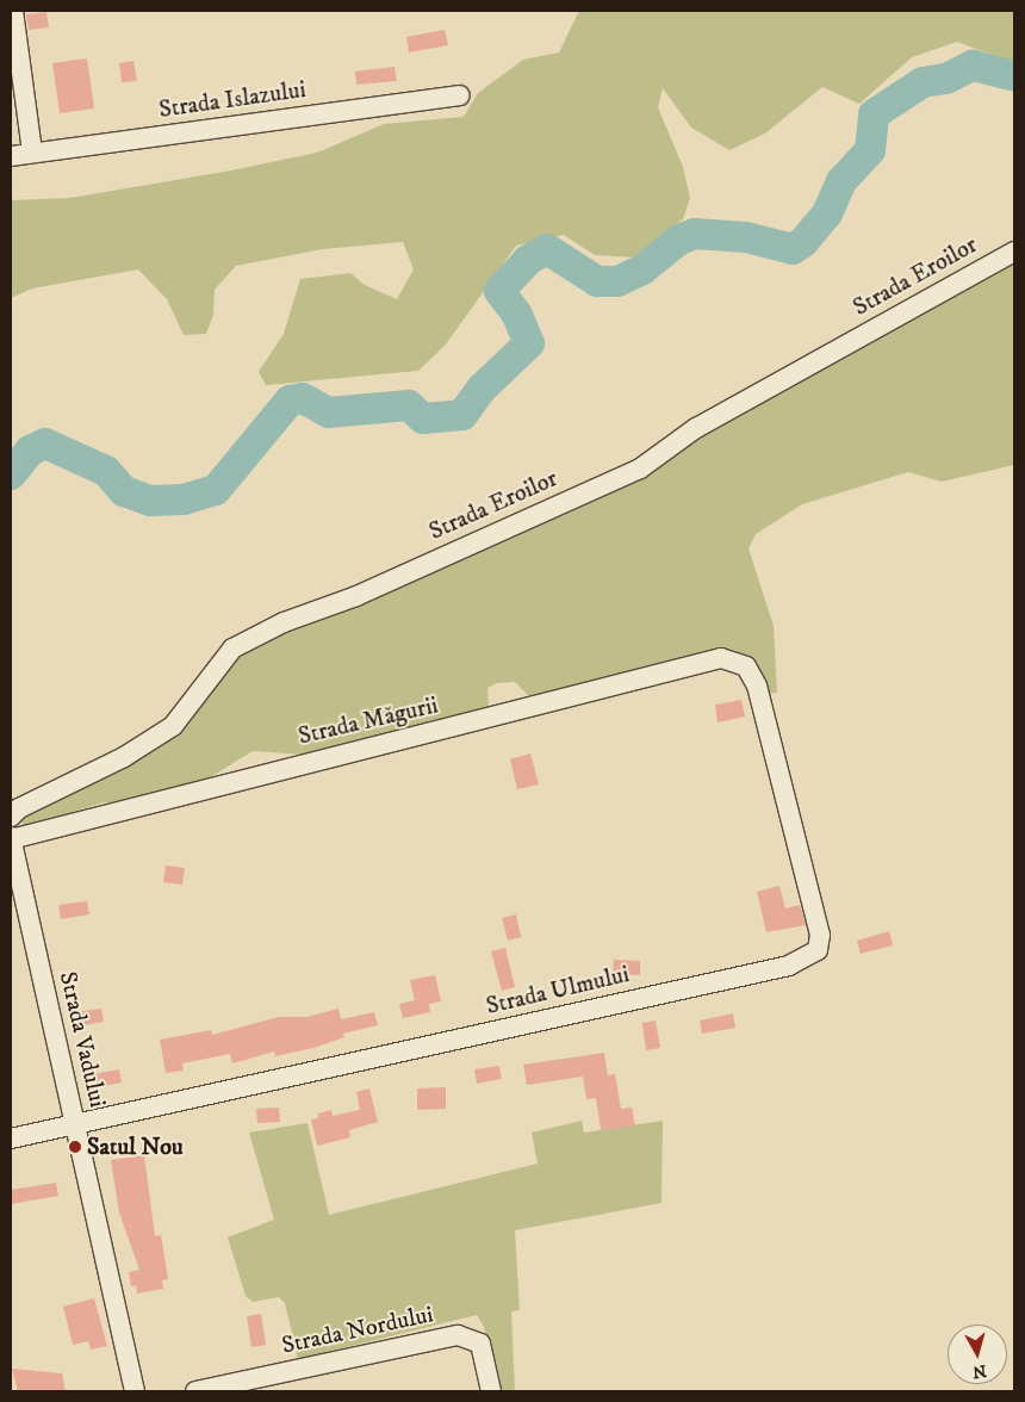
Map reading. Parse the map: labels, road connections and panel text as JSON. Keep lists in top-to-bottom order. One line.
{"streets":{"street":["Strada Islazului","Strada Eroilor","Strada Măgurii","Strada Ulmului","Strada Vadului","Strada Nordului"]},"crossings":[["Strada Măgurii","Strada Ulmului"],["Strada Măgurii","Strada Vadului"],["Strada Ulmului","Strada Vadului"]],"places":["Satul Nou"],"north":"bottom"}
